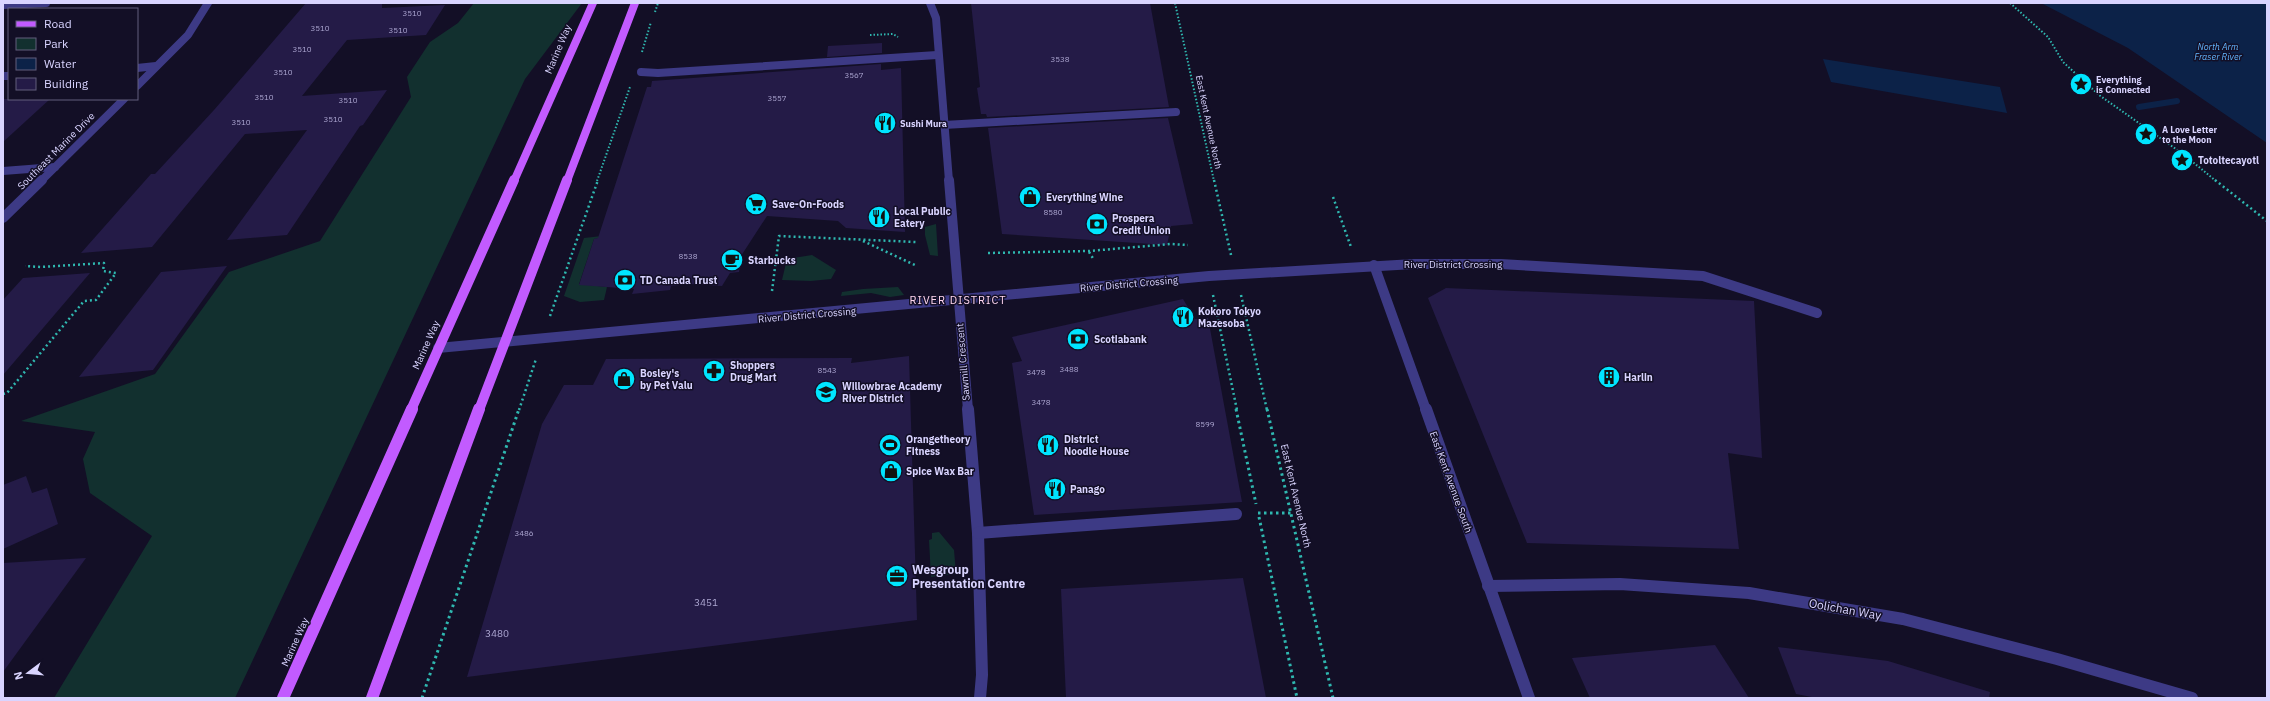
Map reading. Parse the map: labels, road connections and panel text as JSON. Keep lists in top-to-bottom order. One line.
{"streets":{"main road":["Marine Way"],"street":["Southeast Marine Drive","River District Crossing","Sawmill Crescent","East Kent Avenue South","Oolichan Way"],"path":["East Kent Avenue North"]},"crossings":[["Marine Way","River District Crossing"],["River District Crossing","Sawmill Crescent"],["River District Crossing","East Kent Avenue South"],["East Kent Avenue South","Oolichan Way"]],"districts":["RIVER DISTRICT"],"water":["North Arm Fraser River"],"places":{"place":["Everything is Connected","A Love Letter to the Moon","Totoltecayotl"],"restaurant":["Sushi Mura","Local Public Eatery","Kokoro Tokyo Mazesoba","District Noodle House","Panago"],"shop":["Everything Wine","Bosley's by Pet Valu","Spice Wax Bar"],"supermarket":["Save-On-Foods"],"bank":["Prospera Credit Union","TD Canada Trust","Scotiabank"],"cafe":["Starbucks"],"pharmacy":["Shoppers Drug Mart"],"building":["Harlin"],"school or university":["Willowbrae Academy River District"],"sports":["Orangetheory Fitness"],"office":["Wesgroup Presentation Centre"]},"house_numbers":["3510","3510","3510","3510","3538","3510","3567","3510","3557","3510","3510","3510","8580","8538","3488","8543","3478","3478","8599","3486","3451","3480"],"legend":["Road","Park","Water","Building"],"north":"left"}
